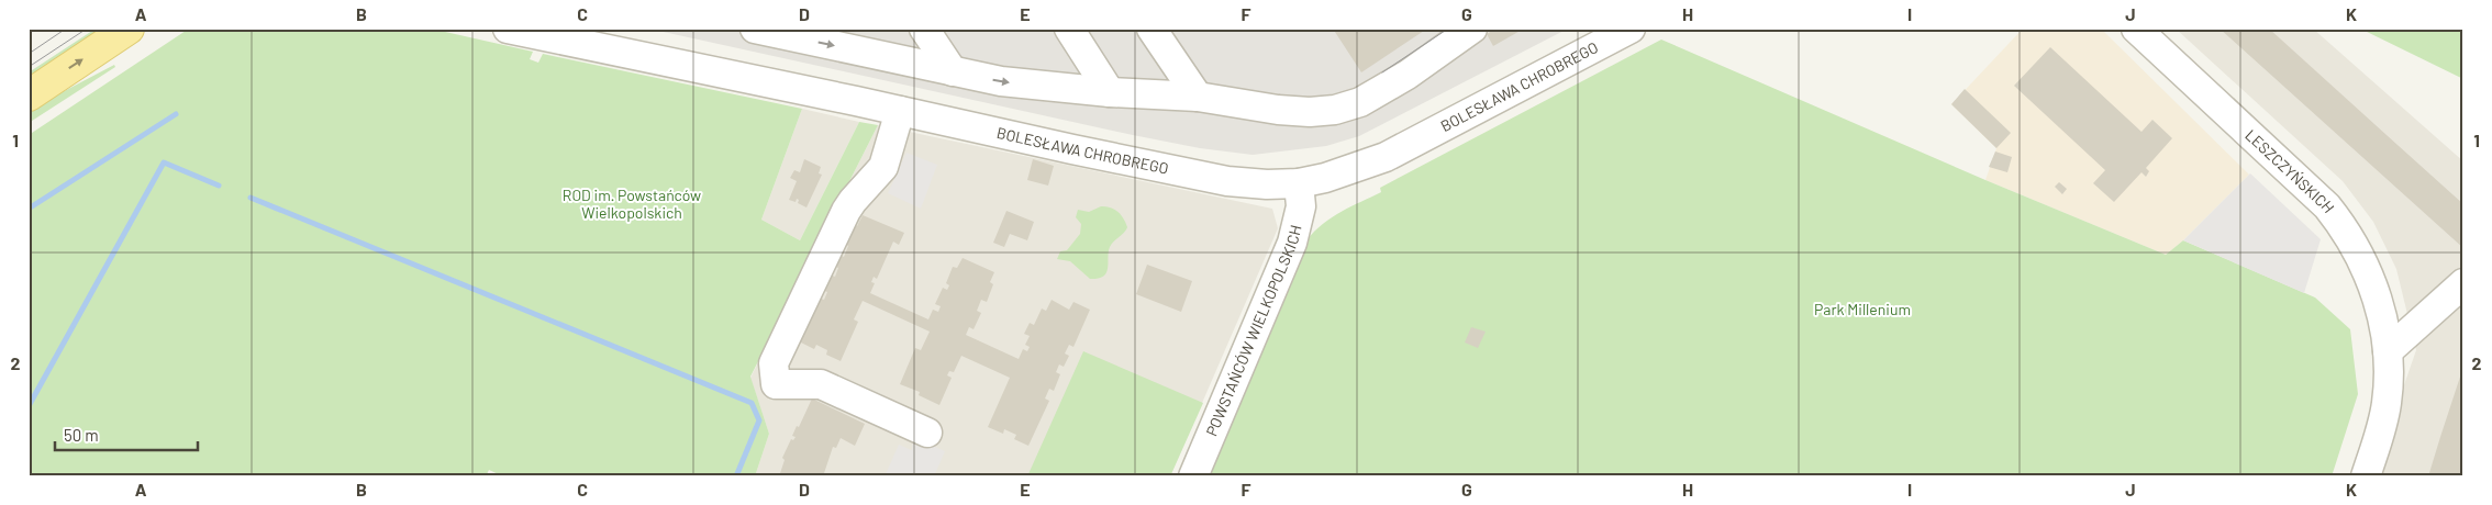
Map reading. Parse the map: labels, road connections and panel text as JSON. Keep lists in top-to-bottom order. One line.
{"streets":{"street":["BOLESŁAWA CHROBREGO","LESZCZYŃSKICH","POWSTAŃCÓW WIELKOPOLSKICH"]},"crossings":[["BOLESŁAWA CHROBREGO","POWSTAŃCÓW WIELKOPOLSKICH"]],"parks":["ROD im. Powstańców Wielkopolskich","Park Millenium"],"scale_bar":"50 m","grid":{"columns":["A","B","C","D","E","F","G","H","I","J","K"],"rows":["1","2"]}}
